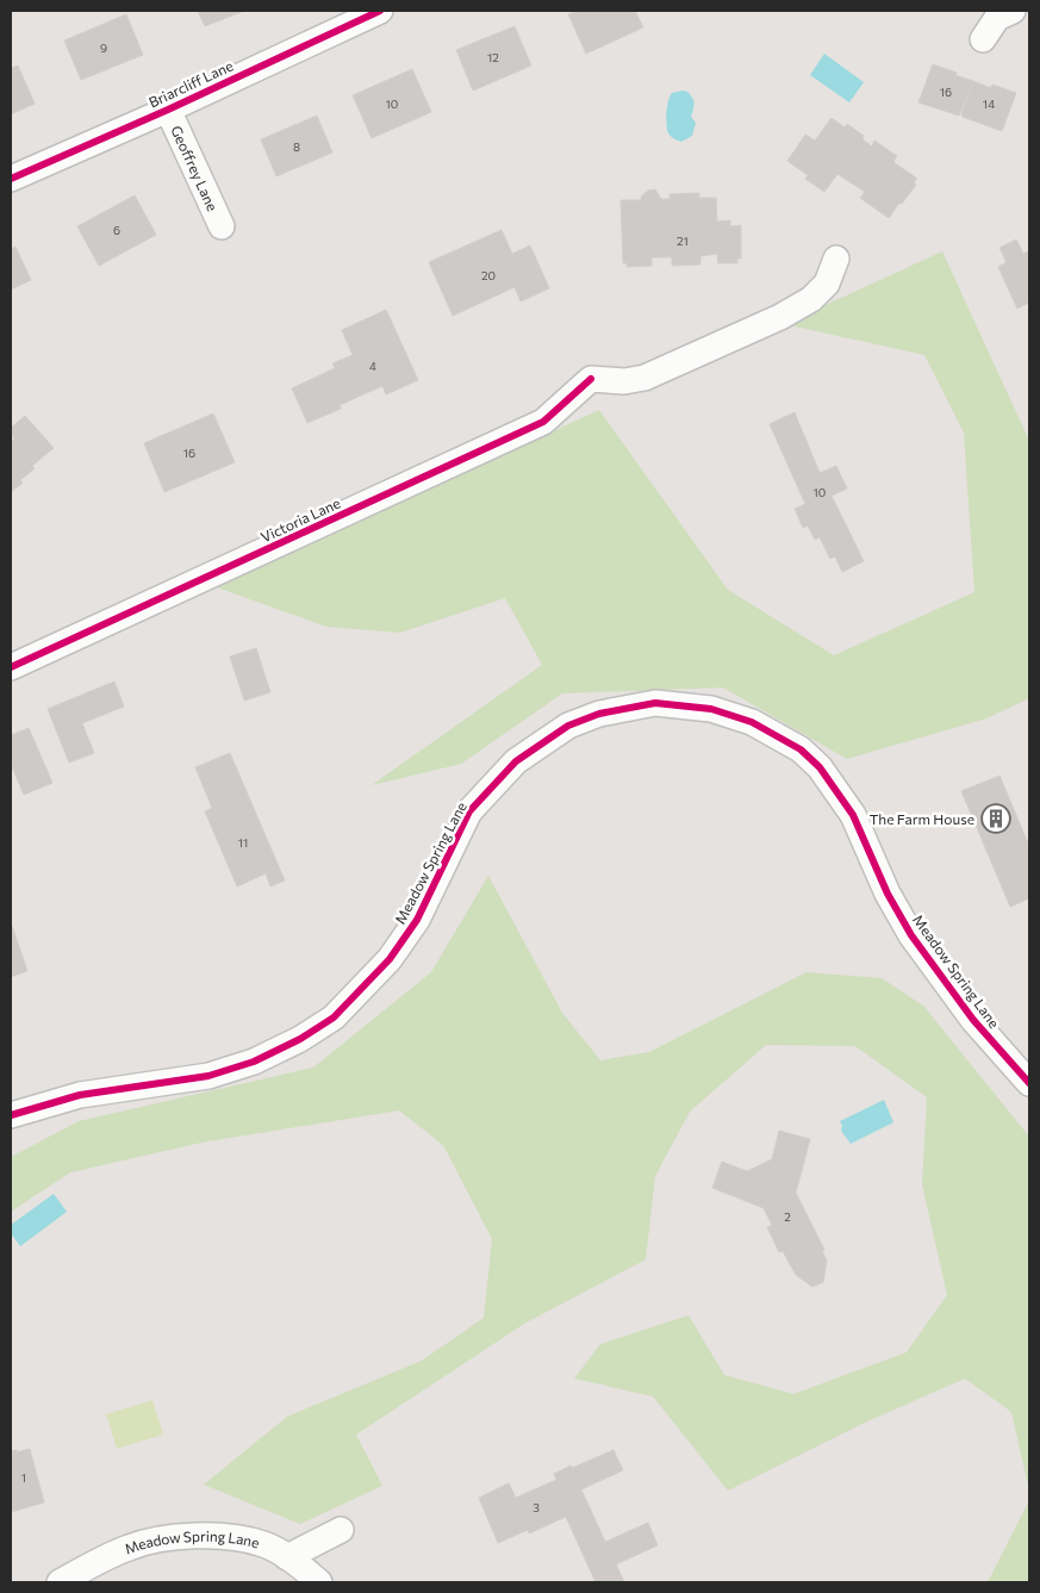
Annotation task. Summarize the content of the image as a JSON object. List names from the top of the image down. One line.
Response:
{"streets":{"street":["Briarcliff Lane","Geoffrey Lane","Victoria Lane","Meadow Spring Lane"]},"crossings":[["Briarcliff Lane","Geoffrey Lane"]],"places":{"building":["The Farm House"]},"house_numbers":["9","12","16","10","14","8","6","21","20","4","16","10","11","2","1","3"]}
